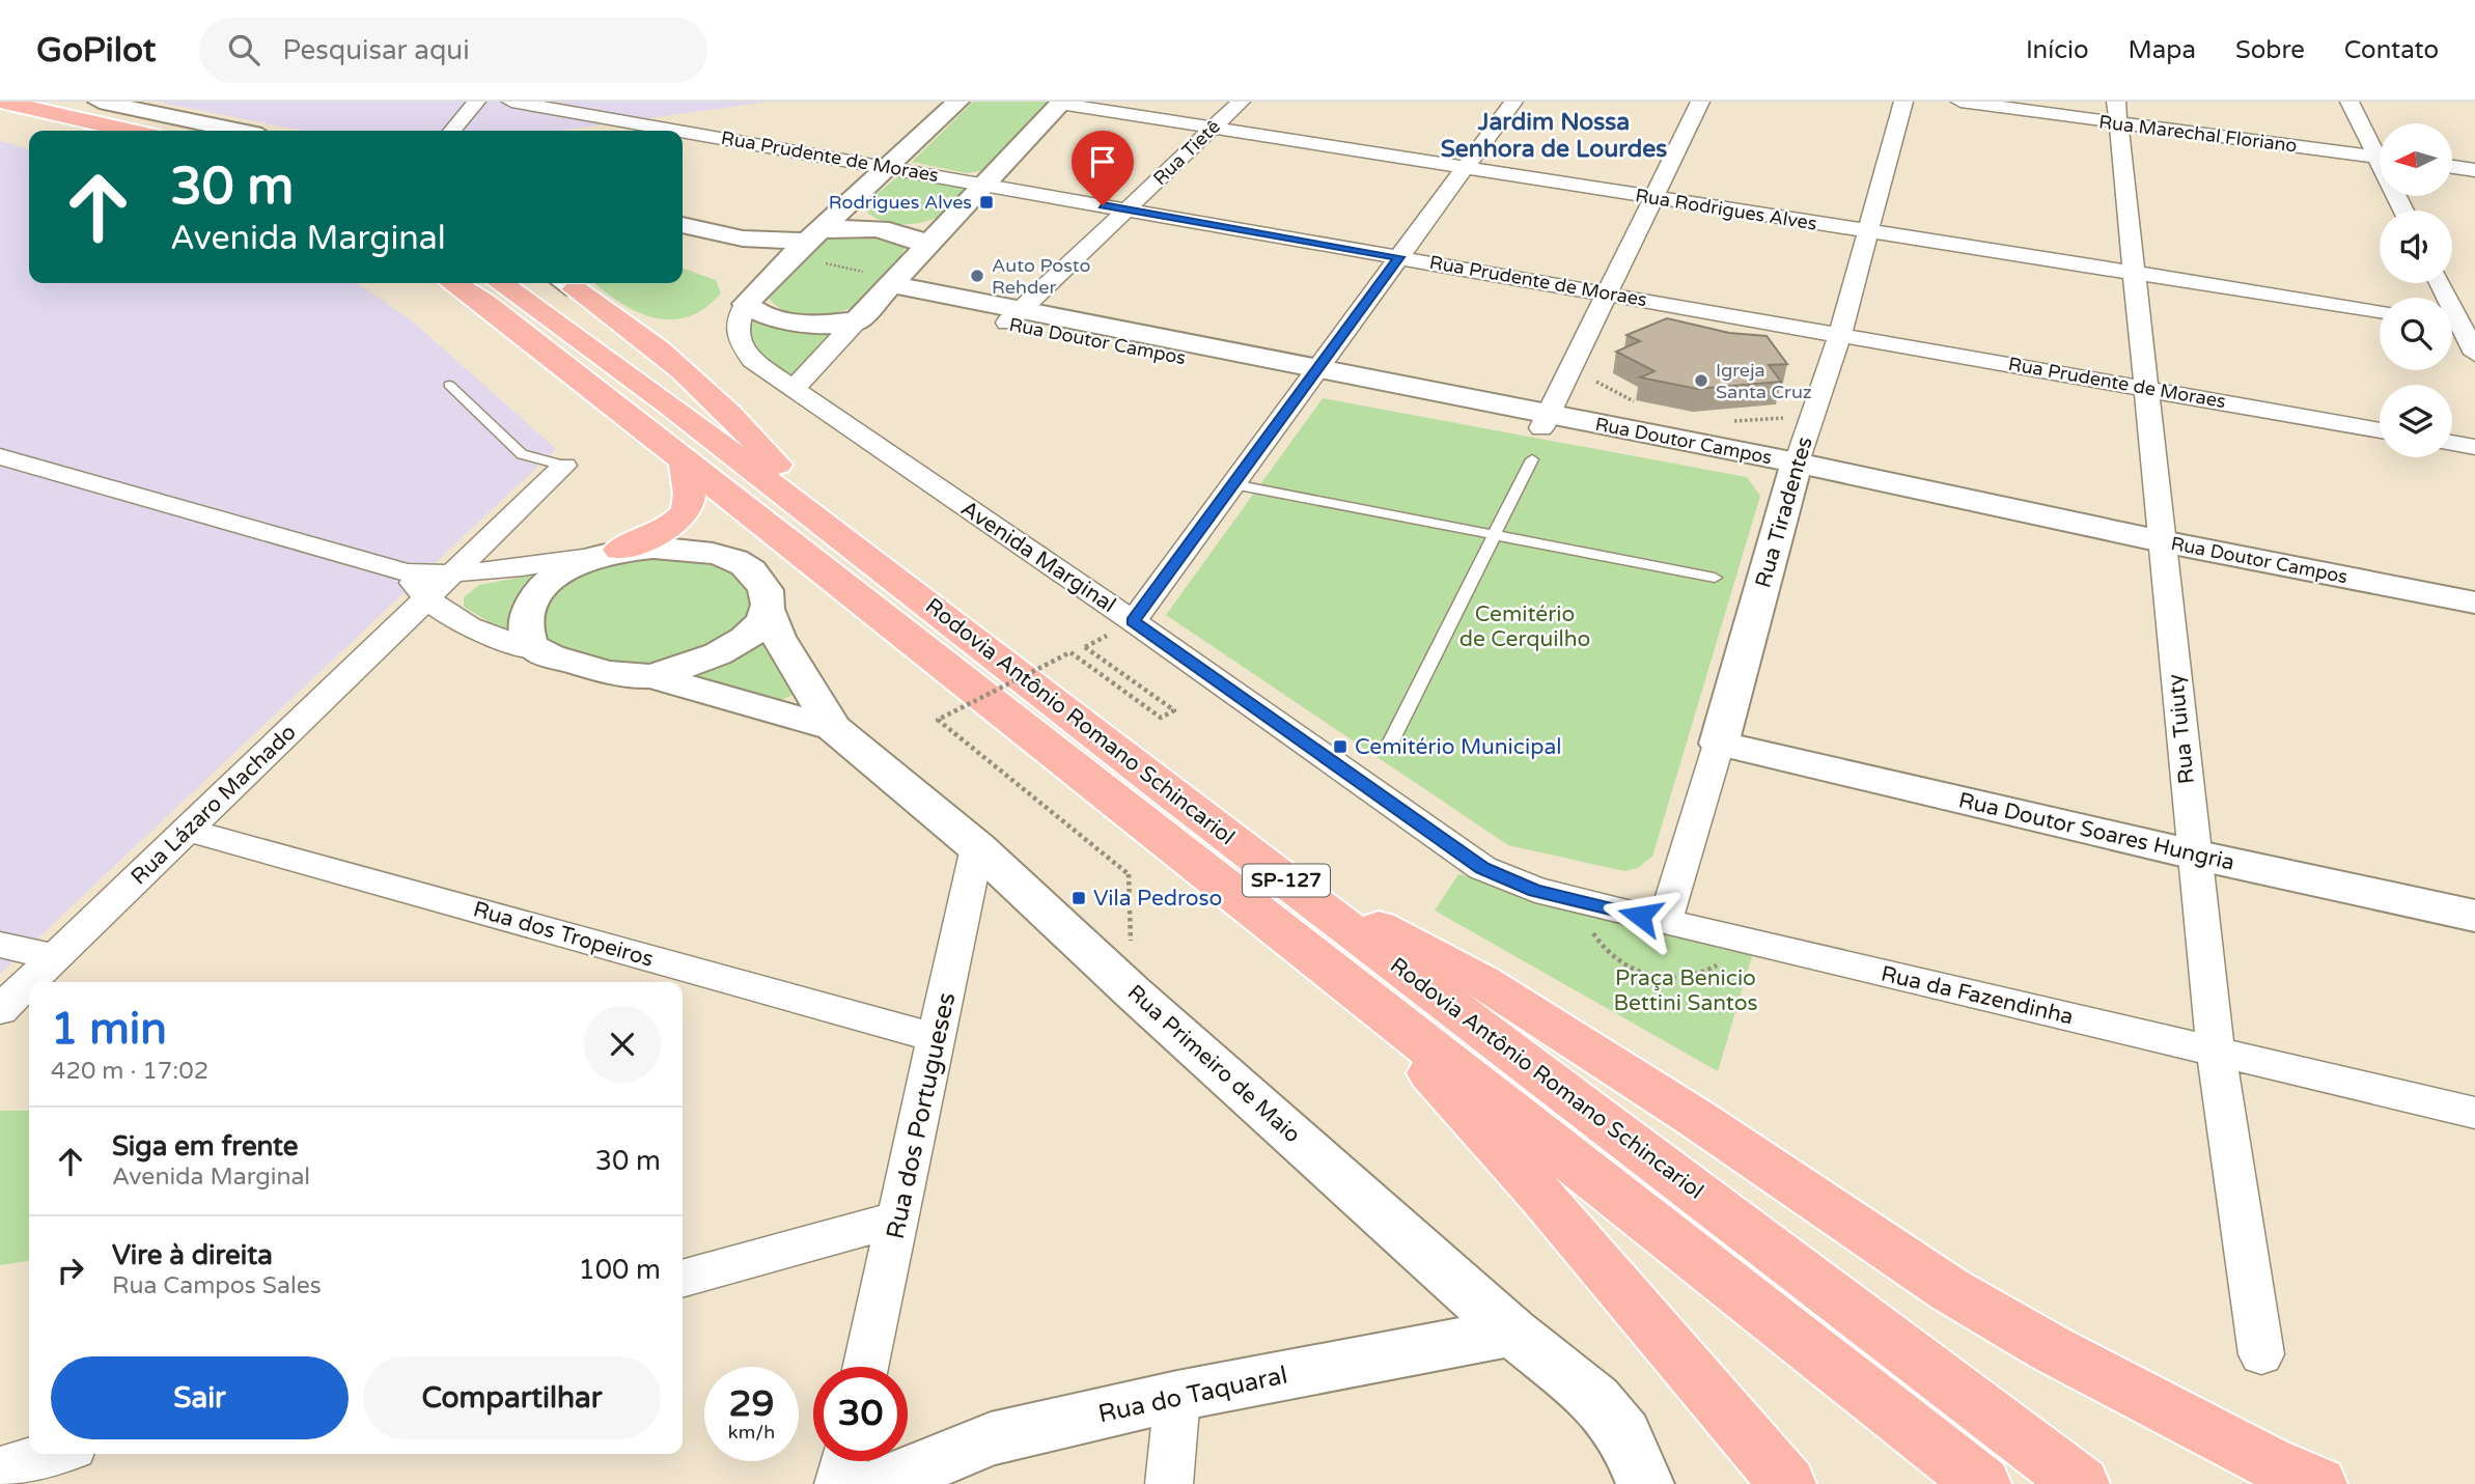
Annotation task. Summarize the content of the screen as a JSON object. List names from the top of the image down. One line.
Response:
{"streets":{"highway":["Rodovia Antônio Romano Schincariol","SP-127"],"street":["Rua Marechal Floriano","Rua Tietê","Rua Prudente de Moraes","Rua Rodrigues Alves","Rua Doutor Campos","Rua Tiradentes","Avenida Marginal","Rua Tuiuty","Rua Lázaro Machado","Rua Doutor Soares Hungria","Rua dos Tropeiros","Rua da Fazendinha","Rua Primeiro de Maio","Rua dos Portugueses","Rua do Taquaral"]},"crossings":[["Rua Marechal Floriano","Rua Tuiuty"],["Rua Tietê","Rua Prudente de Moraes"],["Rua Tietê","Rua Rodrigues Alves"],["Rua Tietê","Rua Doutor Campos"],["Rua Prudente de Moraes","Rua Tiradentes"],["Rua Prudente de Moraes","Rua Tuiuty"],["Rua Rodrigues Alves","Rua Tiradentes"],["Rua Rodrigues Alves","Rua Tuiuty"],["Rua Doutor Campos","Rua Tiradentes"],["Rua Doutor Campos","Avenida Marginal"],["Rua Doutor Campos","Rua Tuiuty"],["Rua Tiradentes","Rua Doutor Soares Hungria"],["Rua Tiradentes","Rua da Fazendinha"],["Avenida Marginal","Rua da Fazendinha"],["Rua Tuiuty","Rua Doutor Soares Hungria"],["Rua Tuiuty","Rua da Fazendinha"],["Rua Lázaro Machado","Rua dos Tropeiros"],["Rua dos Tropeiros","Rua dos Portugueses"],["Rua Primeiro de Maio","Rua dos Portugueses"],["Rua Primeiro de Maio","Rua do Taquaral"]],"districts":["Jardim Nossa Senhora de Lourdes"],"parks":["Cemitério de Cerquilho","Praça Benicio Bettini Santos"],"places":{"transit":["Rodrigues Alves","Cemitério Municipal","Vila Pedroso"],"other":["Auto Posto Rehder","Igreja Santa Cruz"]},"north":"left","page":{"header":"GoPilot","search":"Pesquisar aqui","nav":["Início","Mapa","Sobre","Contato"],"turn":["30 m","Avenida Marginal"],"heading":["1 min","420 m · 17:02"],"list":[{"name":"Siga em frente","note":"Avenida Marginal","value":"30 m"},{"name":"Vire à direita","note":"Rua Campos Sales","value":"100 m"}],"buttons":["Sair","Compartilhar"],"speed":"29 km/h","limit":"30"}}
